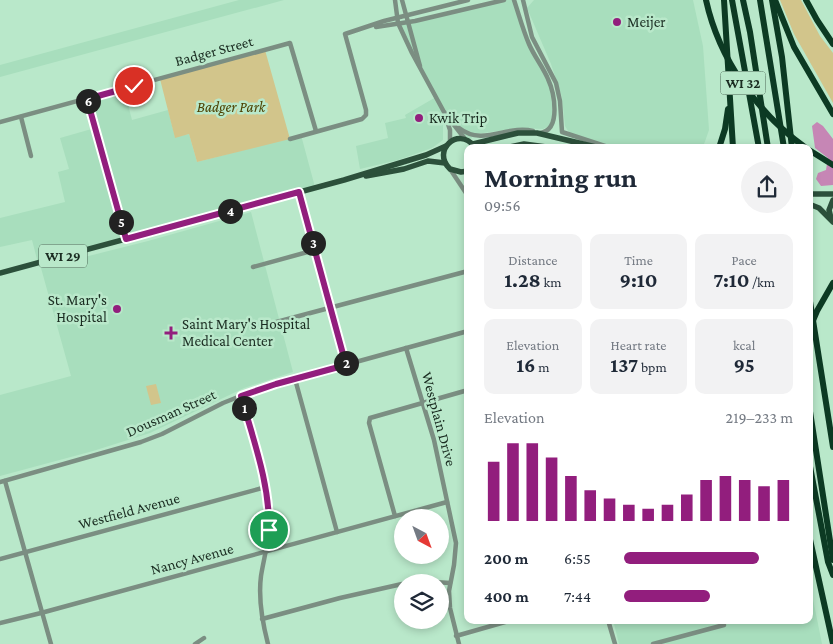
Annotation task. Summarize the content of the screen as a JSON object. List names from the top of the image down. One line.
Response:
{"streets":{"highway":["WI 32"],"main road":["WI 29"],"street":["Badger Street","Dousman Street","Westplain Drive","Westfield Avenue","Nancy Avenue"]},"crossings":[["Dousman Street","Westplain Drive"],["Westplain Drive","Nancy Avenue"]],"parks":["Badger Park"],"places":{"other":["Meijer","Kwik Trip","St. Mary's Hospital"],"health":["Saint Mary's Hospital Medical Center"]},"north":"bottom right","page":{"pins":["6","4","5","3","2","1"],"heading":["Morning run","09:56"],"stats":[["Distance","1.28 km"],["Time","9:10"],["Pace","7:10 /km"],["Elevation","16 m"],["Heart rate","137 bpm"],["kcal","95"]],"chart":["Elevation","219–233 m"],"list":[{"name":"200 m","note":"6:55"},{"name":"400 m","note":"7:44"}]}}
